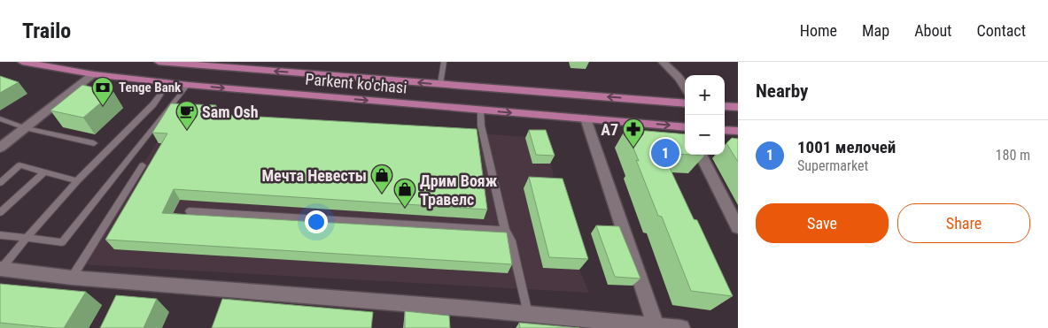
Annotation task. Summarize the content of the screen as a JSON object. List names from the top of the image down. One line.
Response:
{"streets":{"main road":["Parkent ko'chasi"]},"places":{"bank":["Tenge Bank"],"cafe":["Sam Osh"],"pharmacy":["А7"],"shop":["Мечта Невесты","Дрим Вояж Травелс"]},"page":{"header":"Trailo","nav":["Home","Map","About","Contact"],"heading":"Nearby","map_buttons":["+","−"],"list":[{"mark":"1","name":"1001 мелочей","note":"Supermarket","value":"180 m"}],"pins":"1","buttons":["Save","Share"]}}
